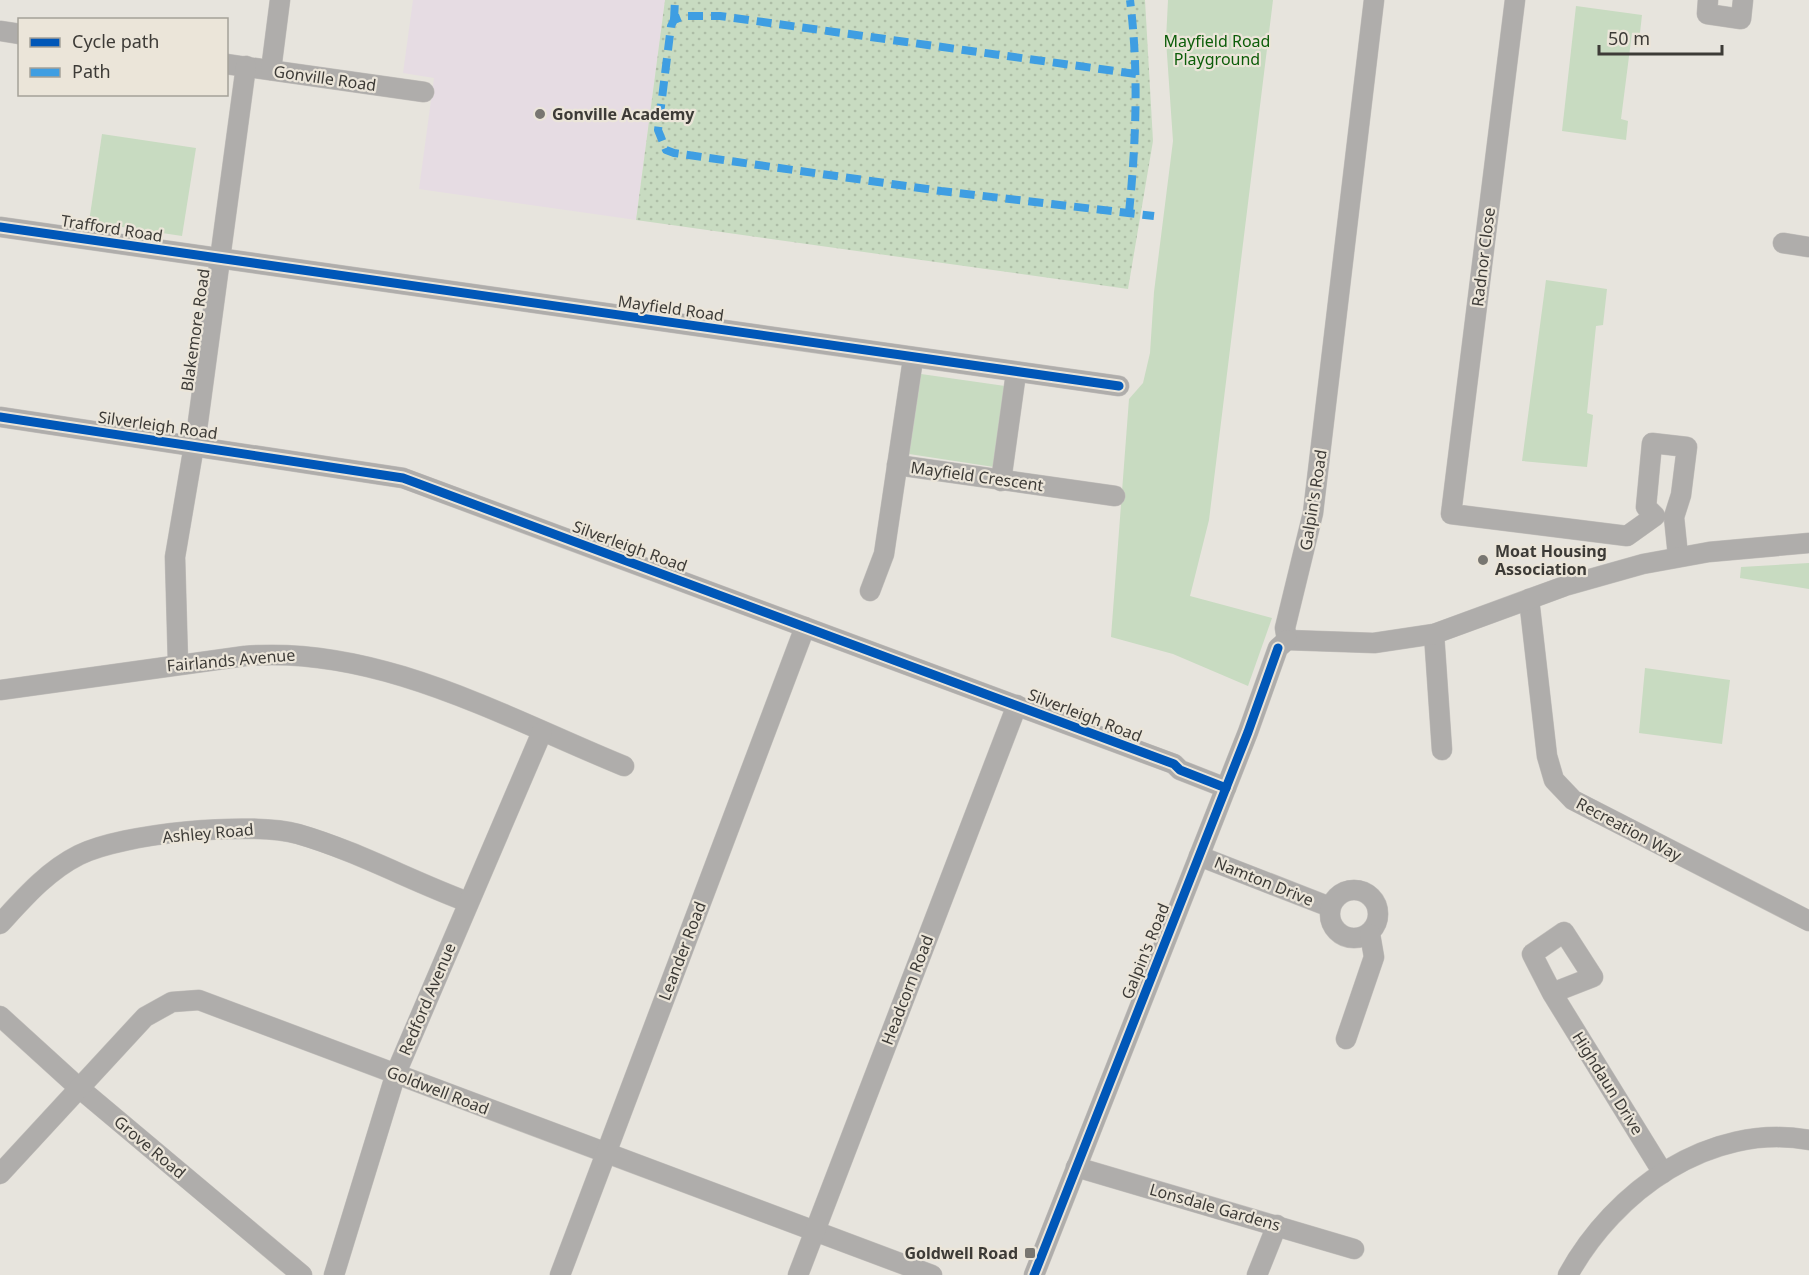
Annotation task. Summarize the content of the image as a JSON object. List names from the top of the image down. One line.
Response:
{"streets":{"street":["Gonville Road","Trafford Road","Radnor Close","Mayfield Road","Blakemore Road","Silverleigh Road","Mayfield Crescent","Galpin's Road","Fairlands Avenue","Recreation Way","Ashley Road","Namton Drive","Leander Road","Headcorn Road","Redford Avenue","Highdaun Drive","Goldwell Road","Grove Road","Lonsdale Gardens"]},"crossings":[["Gonville Road","Blakemore Road"],["Trafford Road","Mayfield Road"],["Trafford Road","Blakemore Road"],["Mayfield Road","Blakemore Road"],["Blakemore Road","Silverleigh Road"],["Blakemore Road","Fairlands Avenue"],["Silverleigh Road","Galpin's Road"],["Silverleigh Road","Leander Road"],["Silverleigh Road","Headcorn Road"],["Galpin's Road","Namton Drive"],["Galpin's Road","Lonsdale Gardens"],["Fairlands Avenue","Redford Avenue"],["Ashley Road","Redford Avenue"],["Leander Road","Goldwell Road"],["Headcorn Road","Goldwell Road"],["Redford Avenue","Goldwell Road"],["Goldwell Road","Grove Road"]],"parks":["Mayfield Road Playground"],"places":{"other":["Gonville Academy","Moat Housing Association"],"transit":["Goldwell Road"]},"legend":["Cycle path","Path"],"scale_bar":"50 m"}
